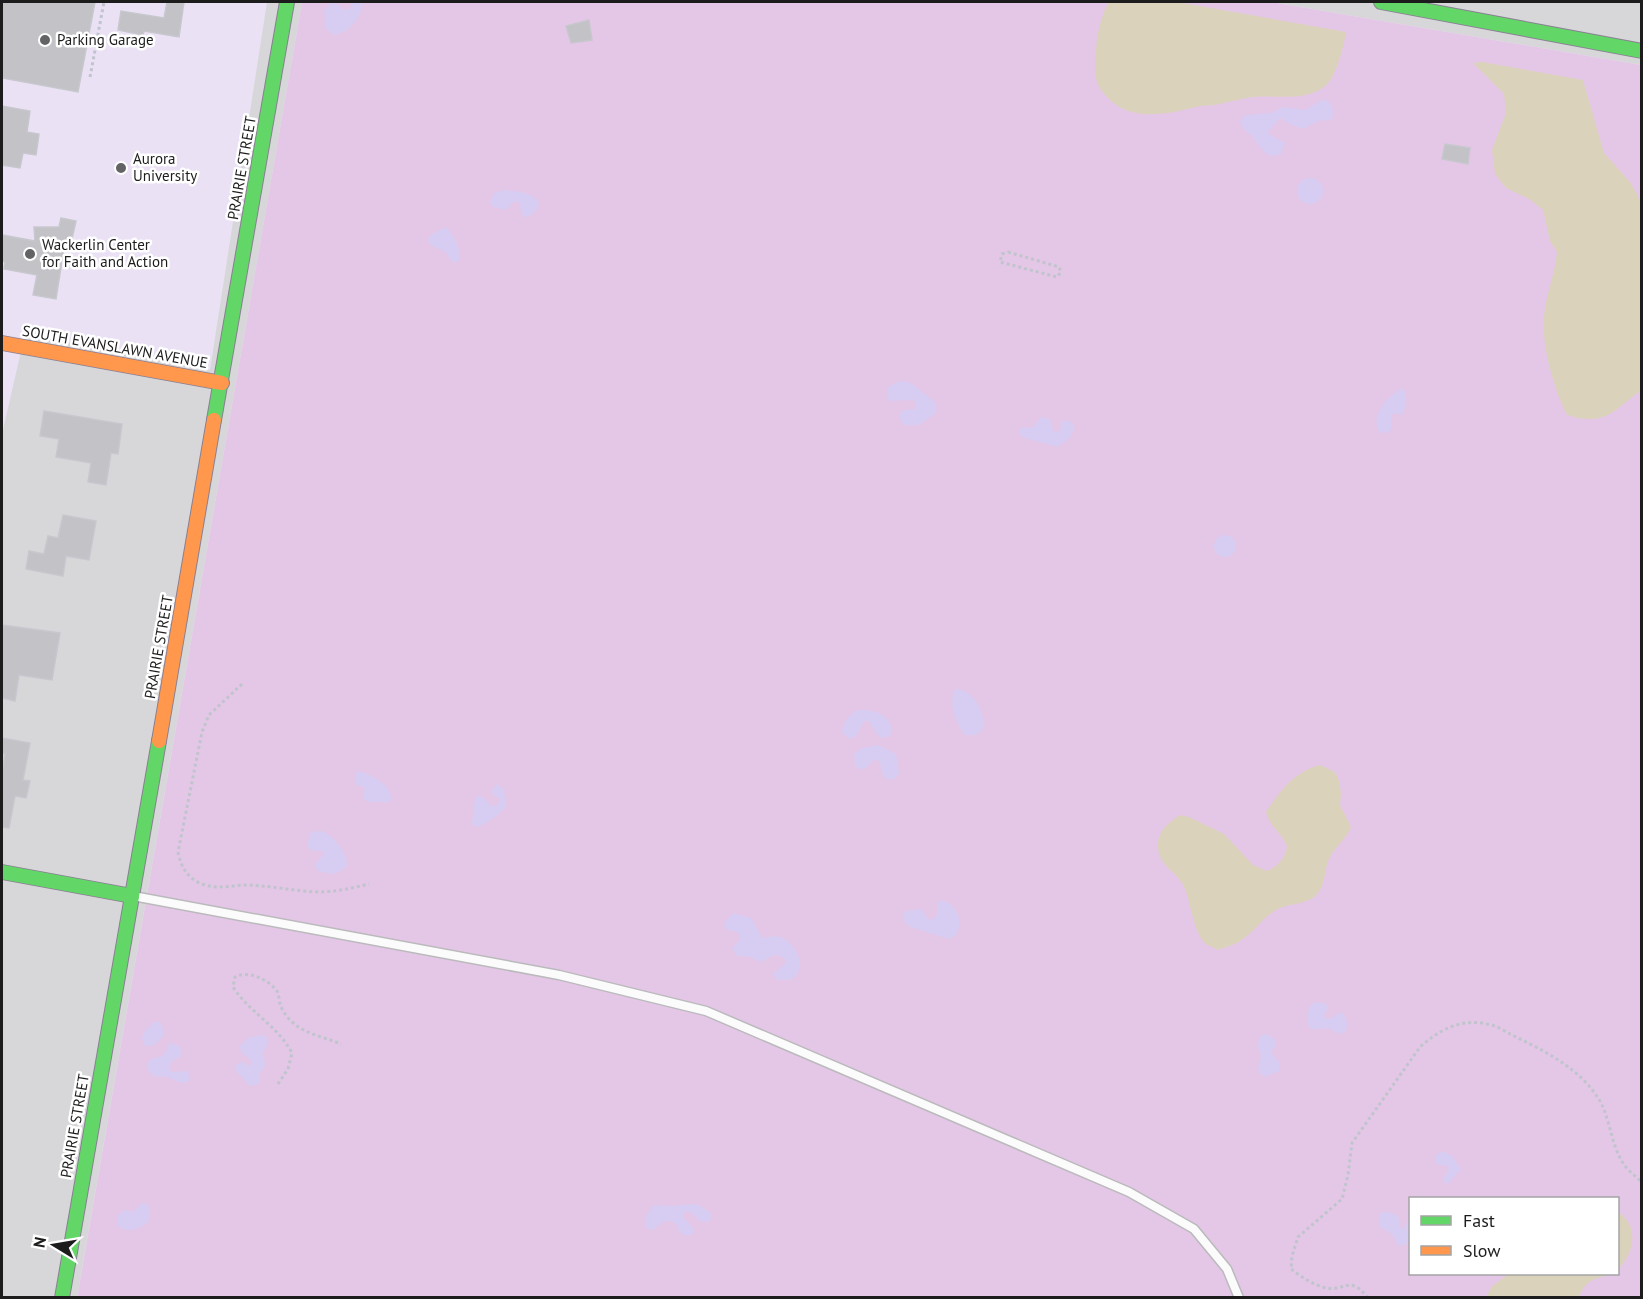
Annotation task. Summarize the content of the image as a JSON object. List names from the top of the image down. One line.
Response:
{"streets":{"street":["PRAIRIE STREET","SOUTH EVANSLAWN AVENUE"]},"crossings":[["PRAIRIE STREET","SOUTH EVANSLAWN AVENUE"]],"places":["Parking Garage","Aurora University","Wackerlin Center for Faith and Action"],"legend":["Fast","Slow"],"north":"left"}
